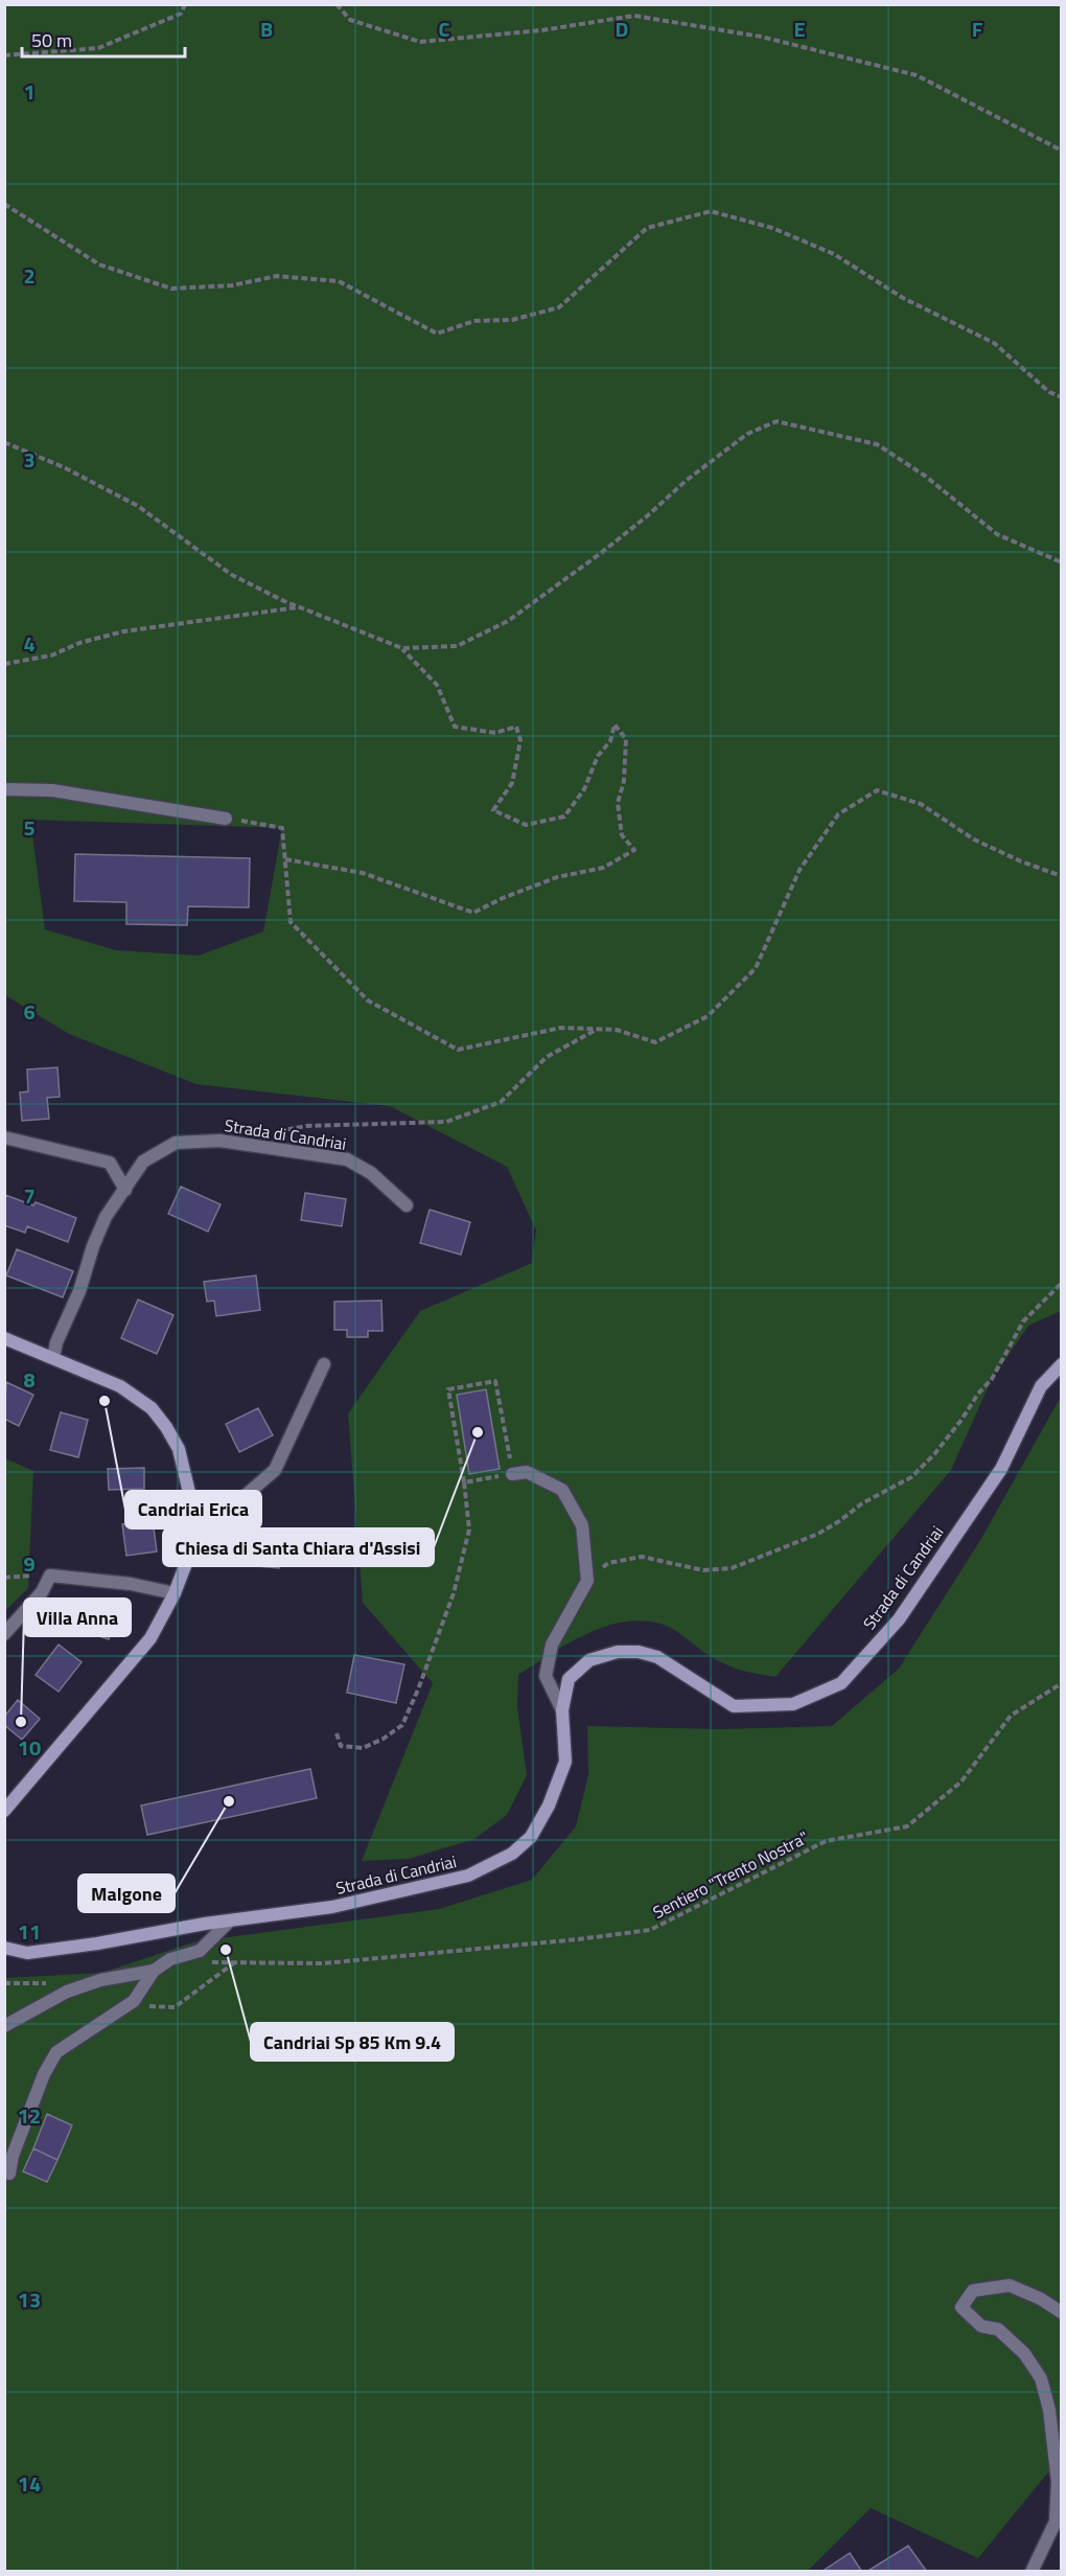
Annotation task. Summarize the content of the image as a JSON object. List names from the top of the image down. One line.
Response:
{"streets":{"main road":["Strada di Candriai"],"path":["Sentiero \"Trento Nostra\""]},"places":["Candriai Erica","Chiesa di Santa Chiara d'Assisi","Villa Anna","Malgone","Candriai Sp 85 Km 9.4"],"scale_bar":"50 m","grid":{"columns":["B","C","D","E","F"],"rows":["1","2","3","4","5","6","7","8","9","10","11","12","13","14"]}}
